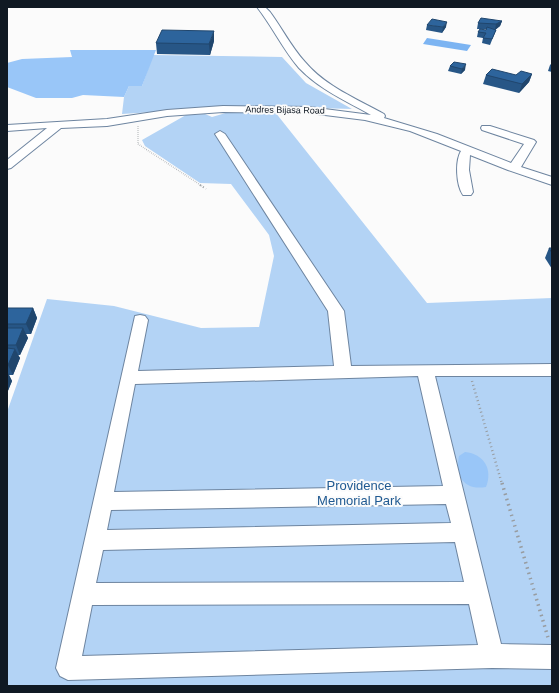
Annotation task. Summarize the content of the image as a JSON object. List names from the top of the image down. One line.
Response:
{"streets":{"street":["Andres Bijasa Road"]},"parks":["Providence Memorial Park"]}
